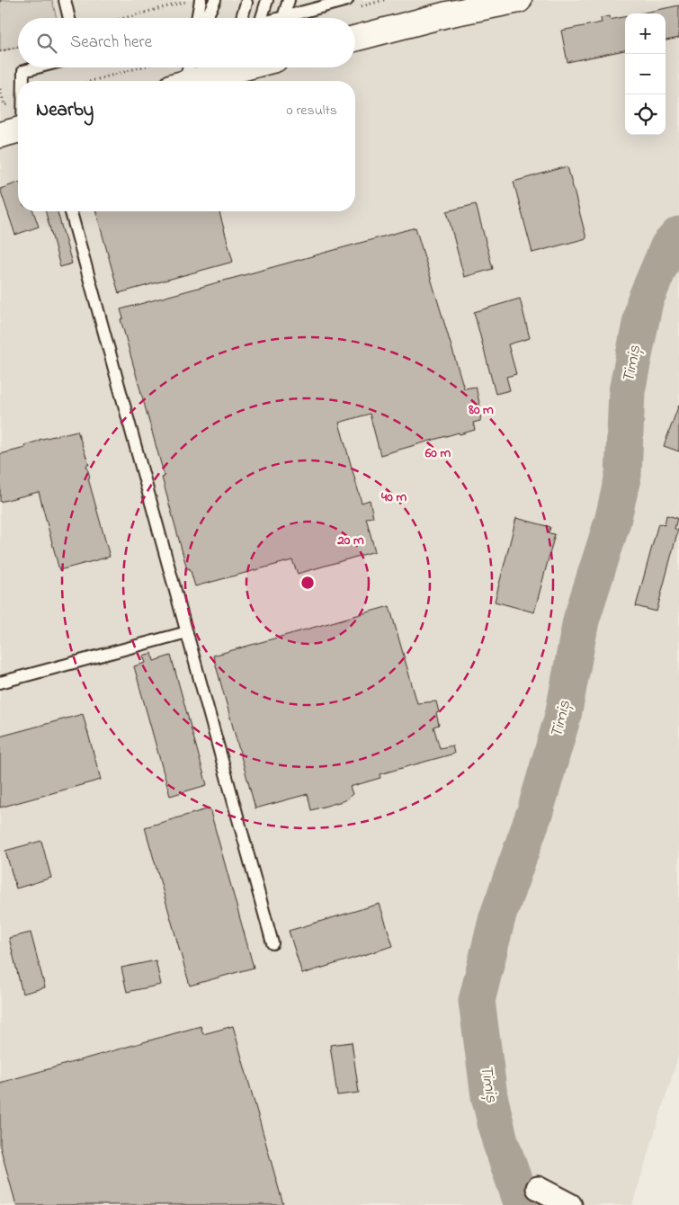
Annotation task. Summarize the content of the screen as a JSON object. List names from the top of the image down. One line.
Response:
{"water":["Timiș"],"page":{"map_buttons":["+","−"],"search":"Search here","heading":["Nearby","0 results"]},"rings":["80 m","60 m","40 m","20 m"]}
